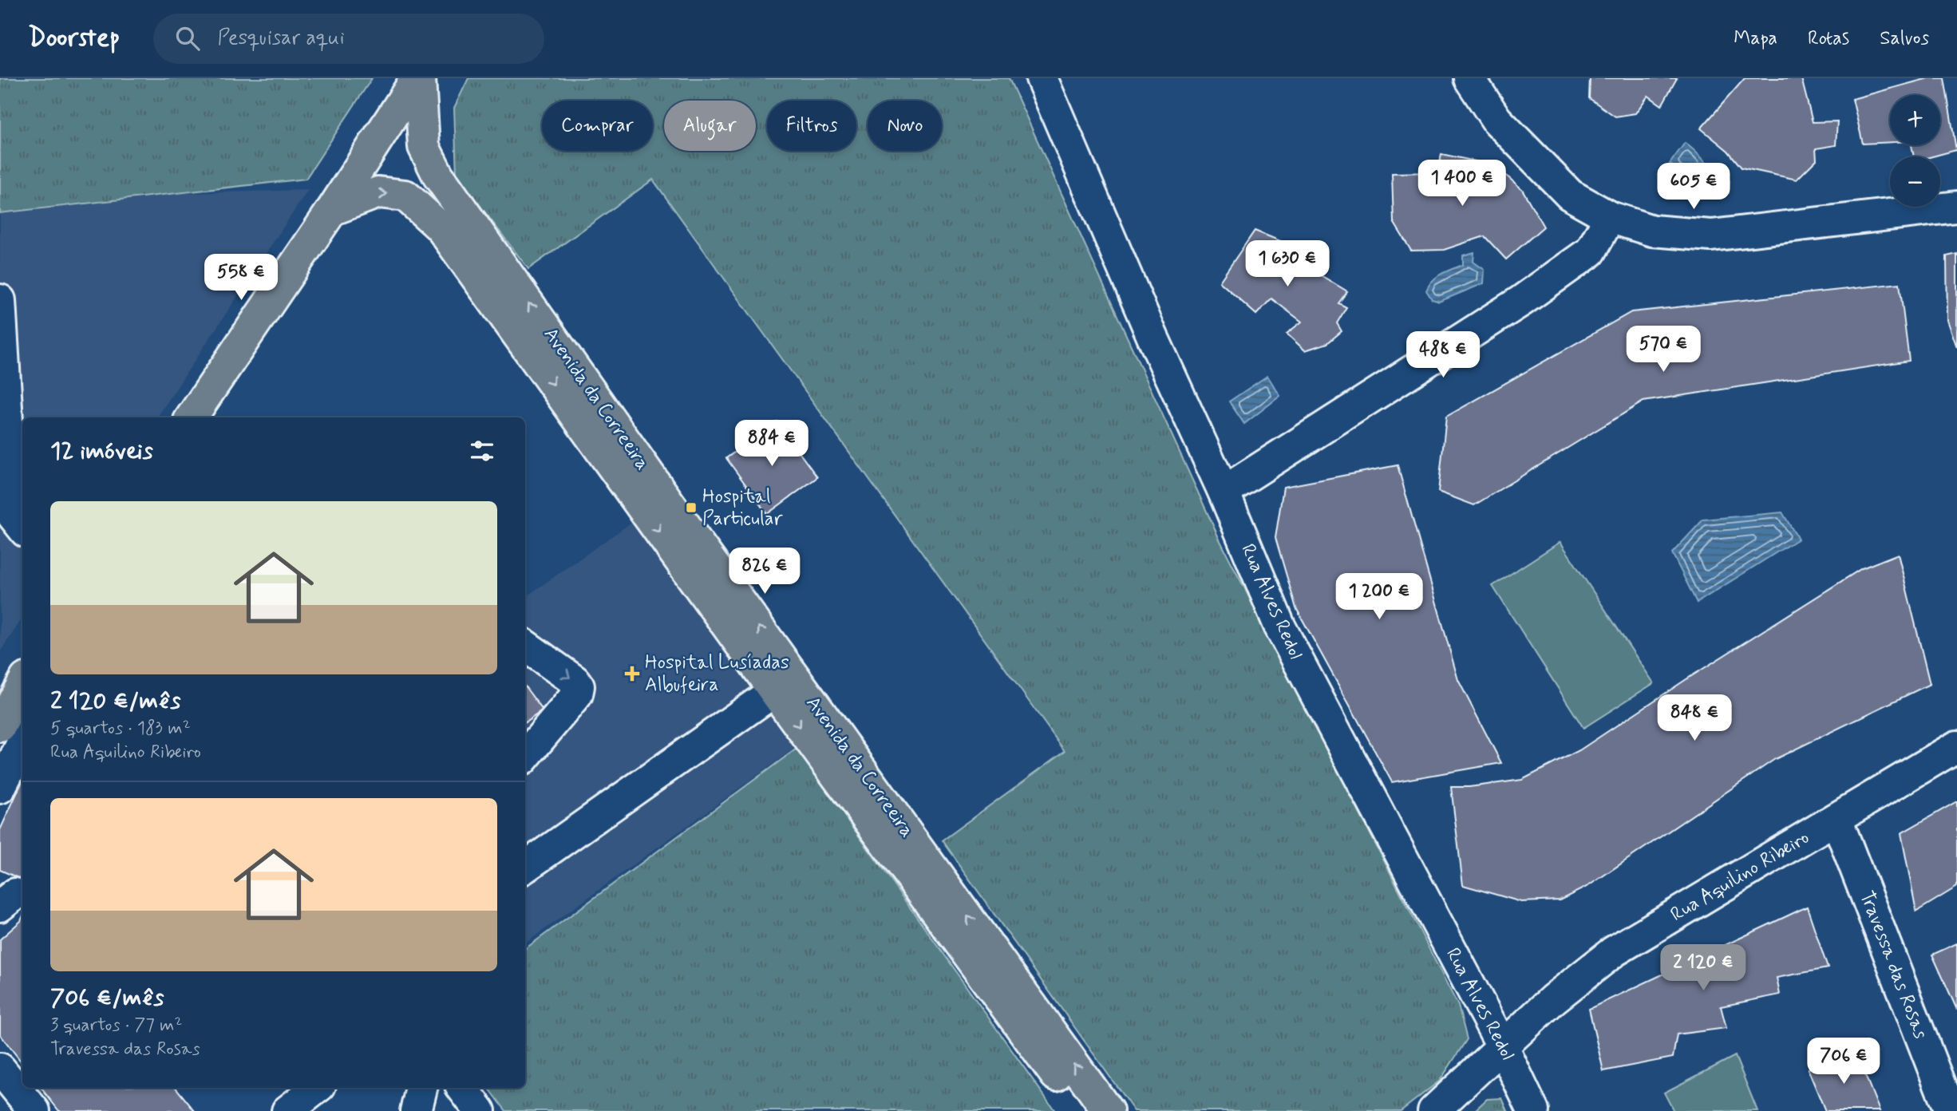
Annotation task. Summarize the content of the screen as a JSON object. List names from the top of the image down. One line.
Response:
{"streets":{"main road":["Avenida da Correeira"],"street":["Rua Alves Redol","Rua Aquilino Ribeiro","Travessa das Rosas"]},"crossings":[["Rua Alves Redol","Rua Aquilino Ribeiro"],["Rua Aquilino Ribeiro","Travessa das Rosas"]],"places":{"transit":["Hospital Particular"],"health":["Hospital Lusíadas Albufeira"]},"page":{"header":"Doorstep","search":"Pesquisar aqui","nav":["Mapa","Rotas","Salvos"],"map_buttons":["+","−"],"chip":["Comprar","Alugar","Filtros","Novo"],"price":["1 400 €","605 €","1 630 €","558 €","570 €","488 €","884 €","826 €","1 200 €","848 €","2 120 €","706 €"],"heading":"12 imóveis","list":[{"name":"2 120 €/mês","note":"5 quartos · 183 m² · Rua Aquilino Ribeiro"},{"name":"706 €/mês","note":"3 quartos · 77 m² · Travessa das Rosas"}]}}
